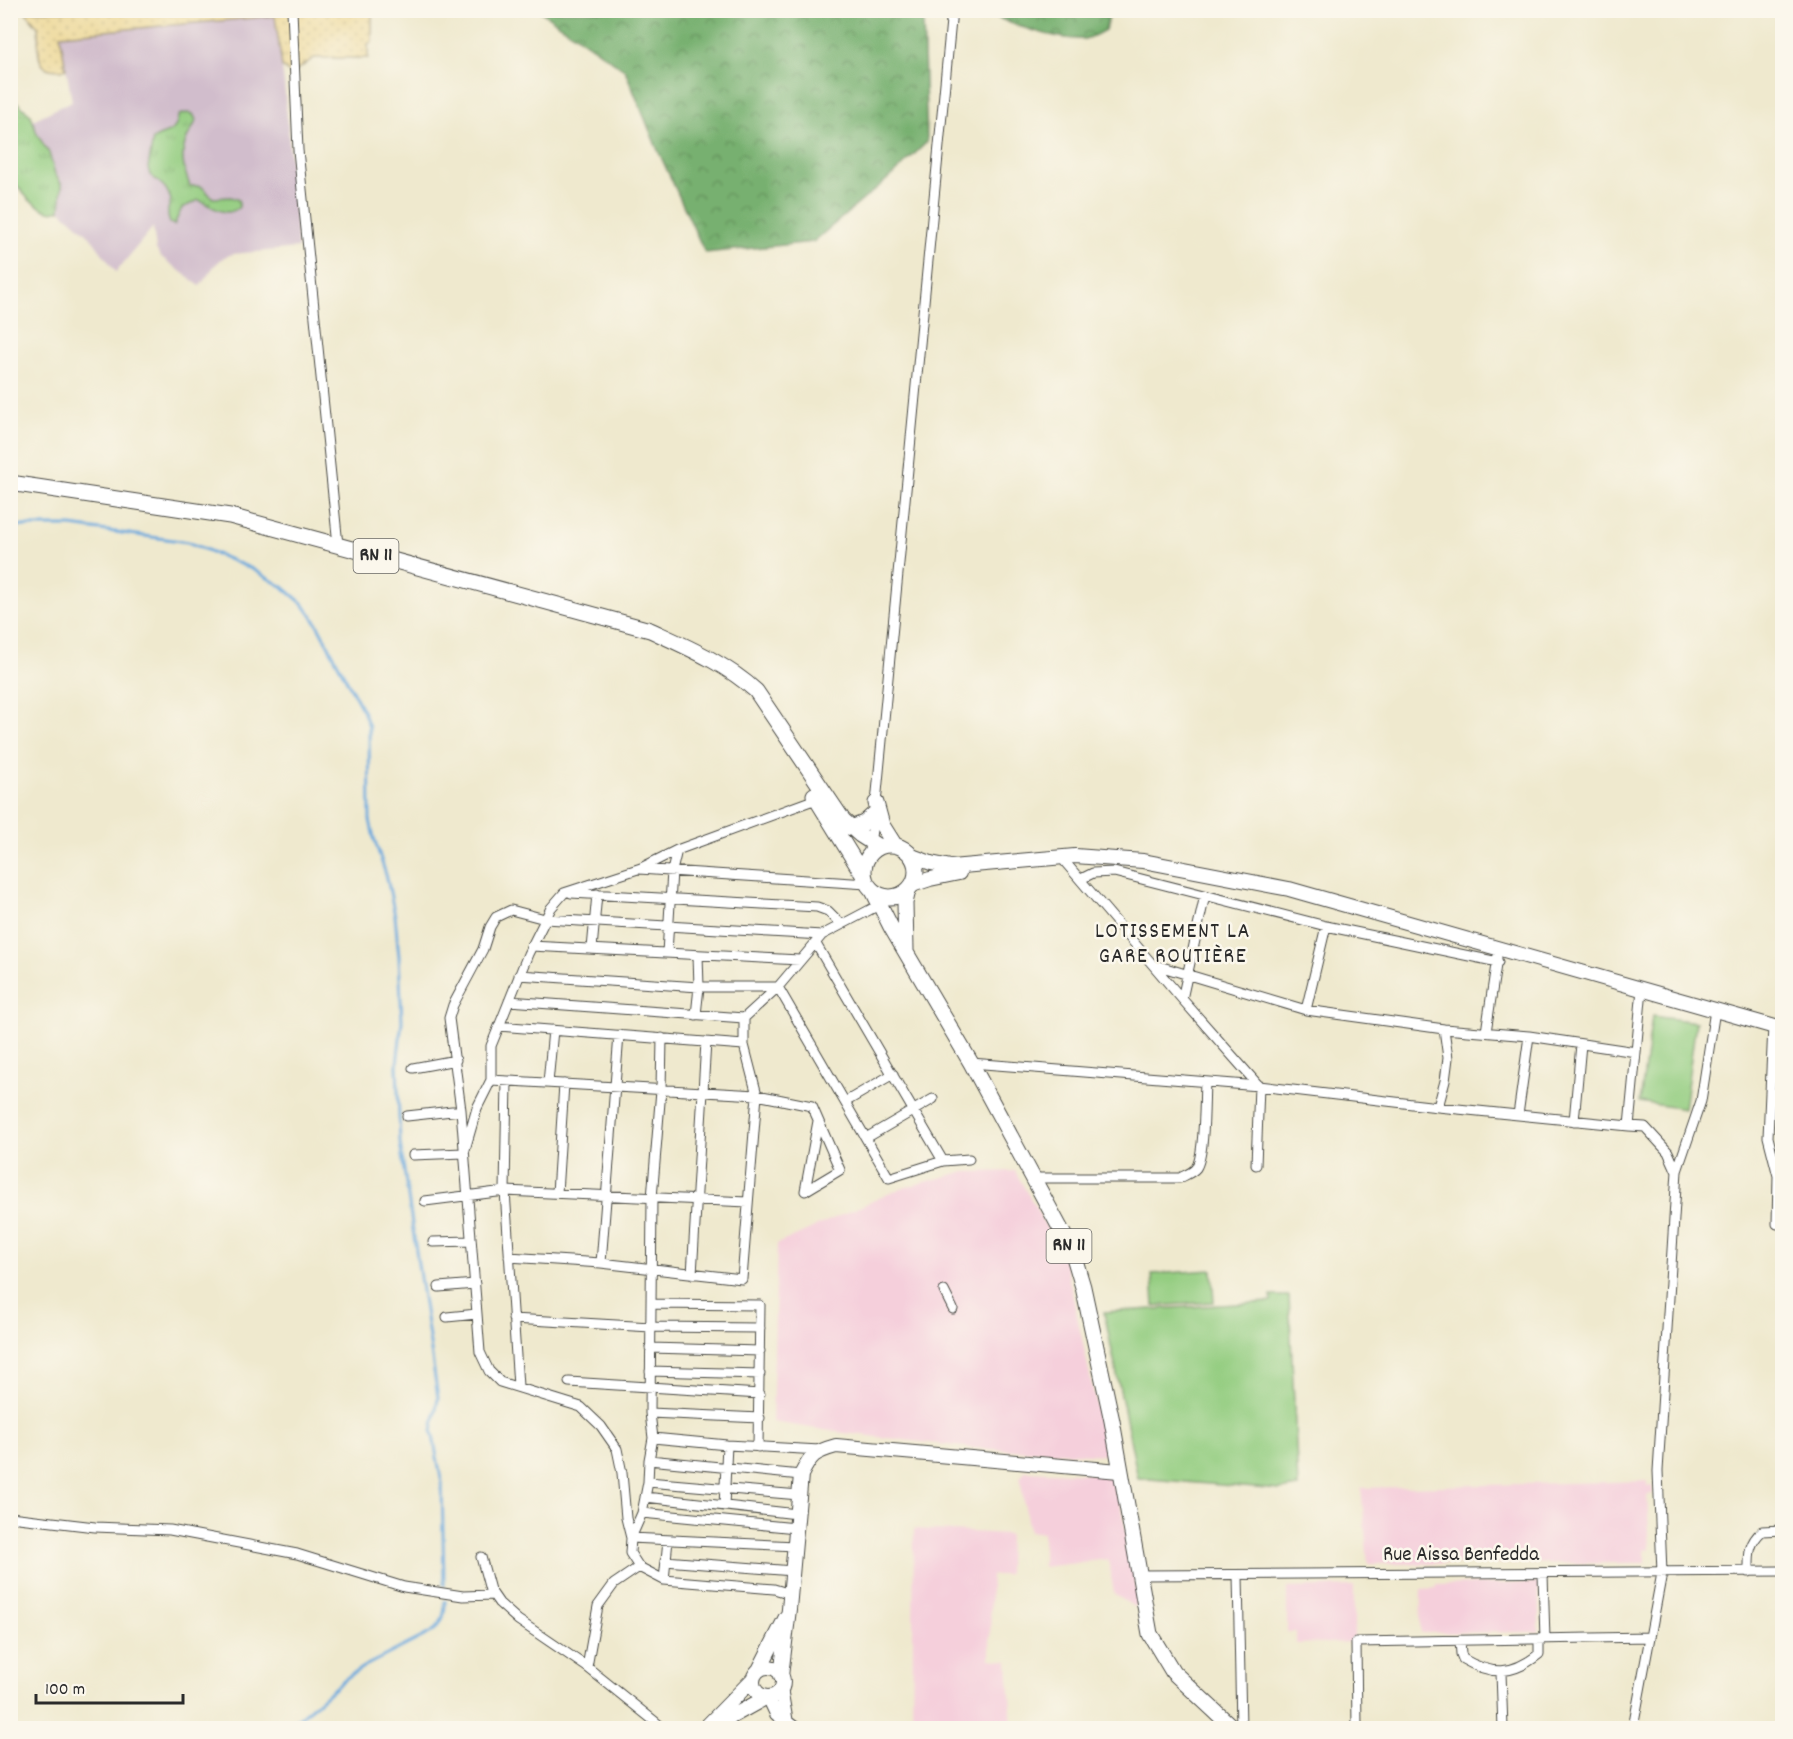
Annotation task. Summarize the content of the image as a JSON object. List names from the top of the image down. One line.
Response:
{"streets":{"main road":["RN 11"],"street":["Rue Aissa Benfedda"]},"crossings":[["RN 11","Rue Aissa Benfedda"]],"districts":["LOTISSEMENT LA GARE ROUTIÈRE"],"scale_bar":"100 m"}
